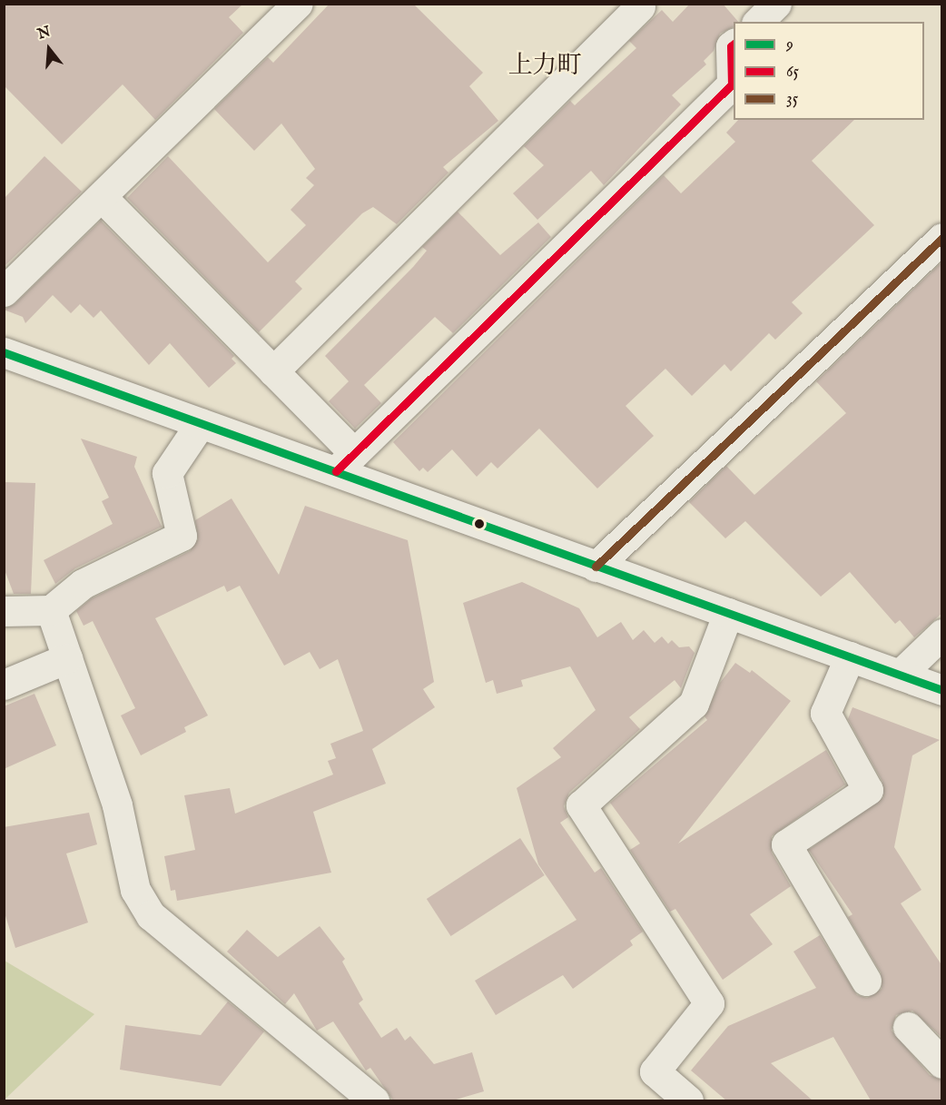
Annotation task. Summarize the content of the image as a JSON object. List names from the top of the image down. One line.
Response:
{"districts":["上力町"],"lines":["transit line 65","transit line 35","transit line 9"],"legend":["9","65","35"],"north":"top"}
